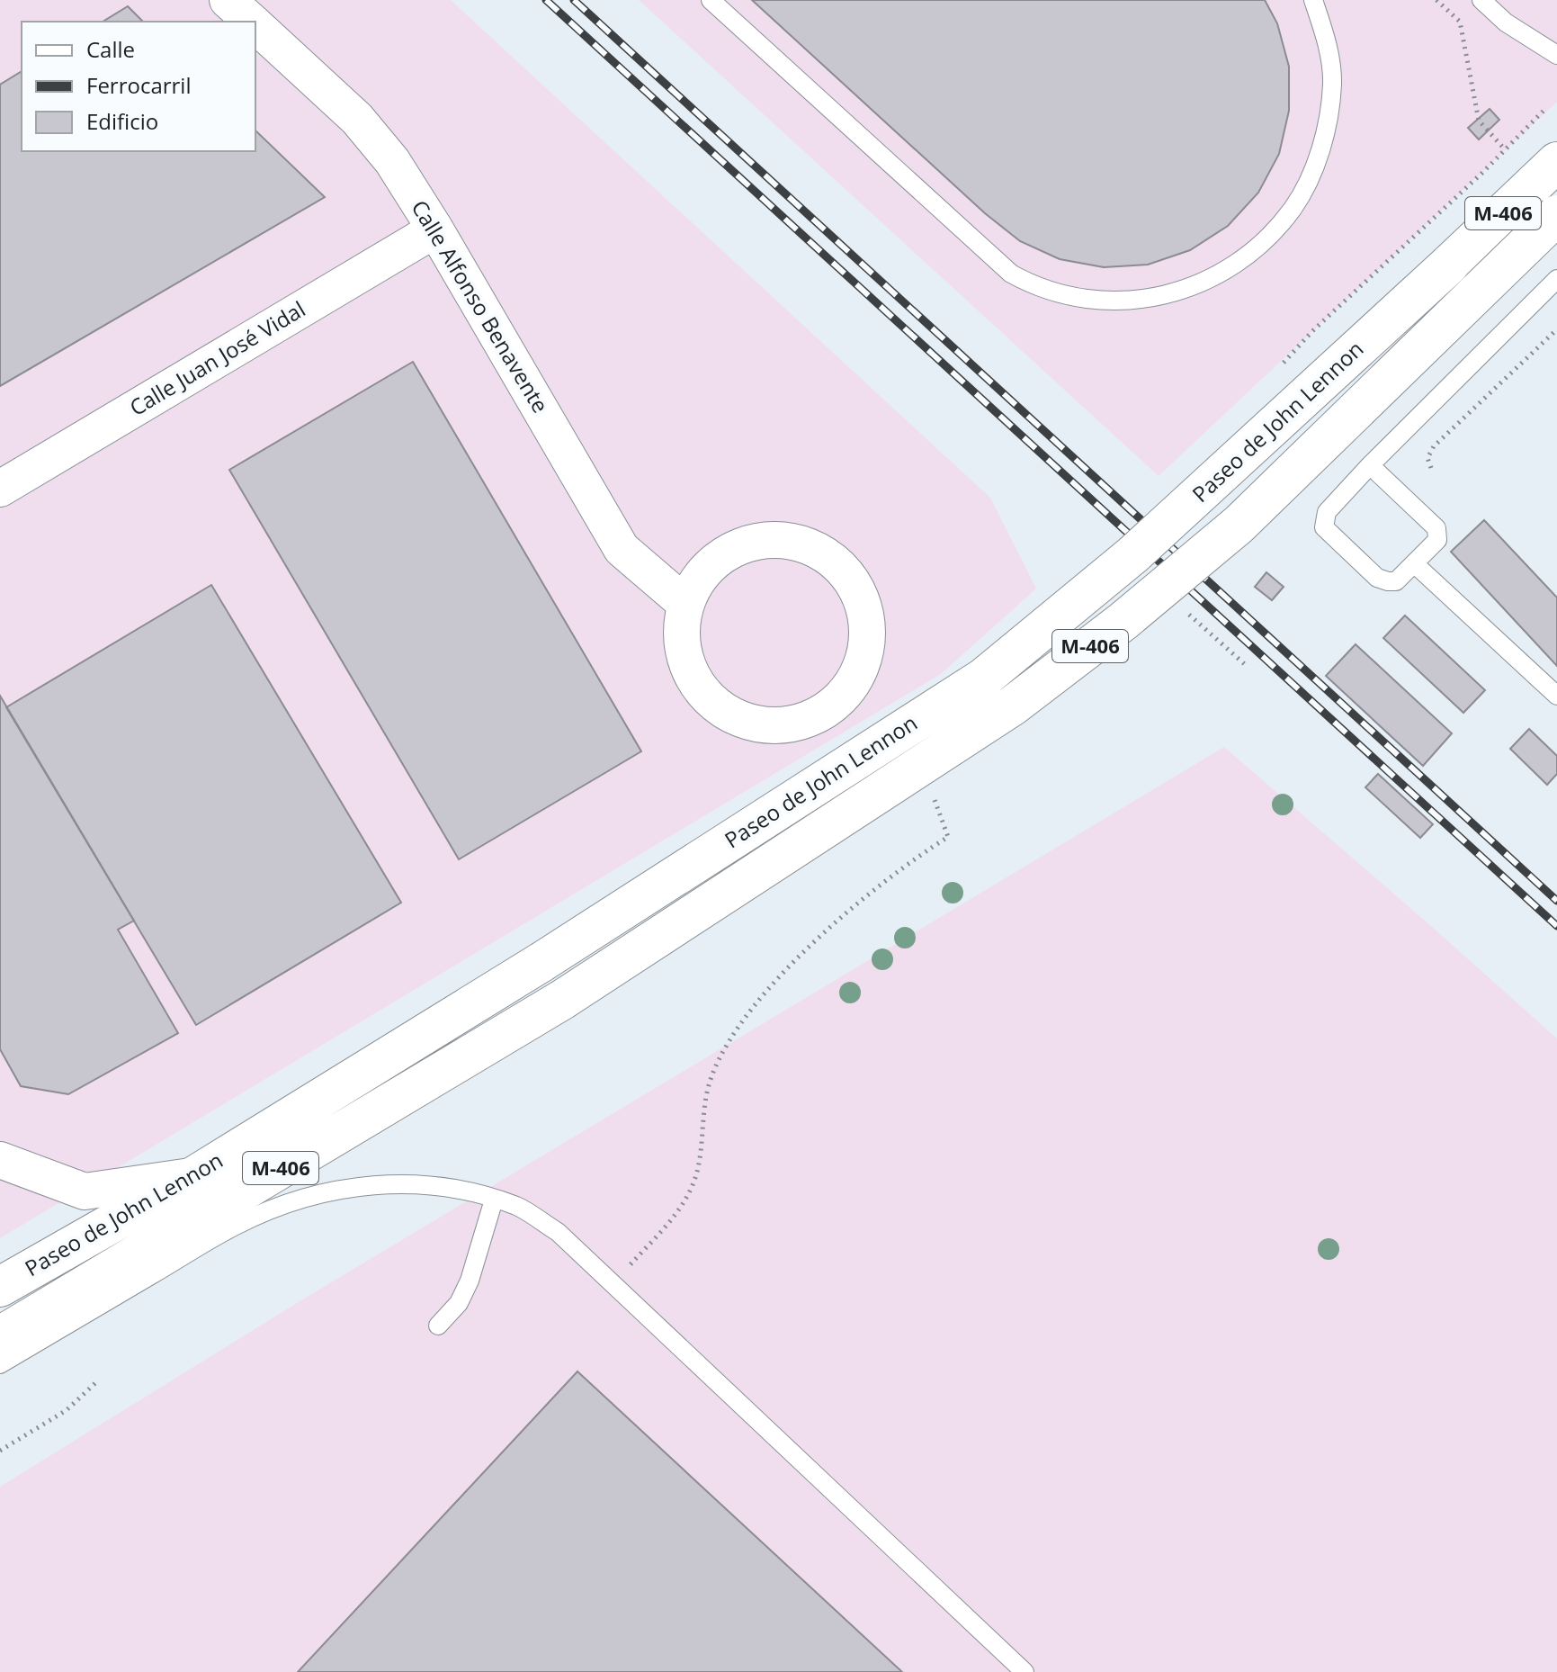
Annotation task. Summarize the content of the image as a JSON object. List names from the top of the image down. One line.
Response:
{"streets":{"highway":["M-406","Paseo de John Lennon"],"street":["Calle Alfonso Benavente","Calle Juan José Vidal"]},"crossings":[["Calle Alfonso Benavente","Calle Juan José Vidal"]],"legend":["Calle","Ferrocarril","Edificio"]}
